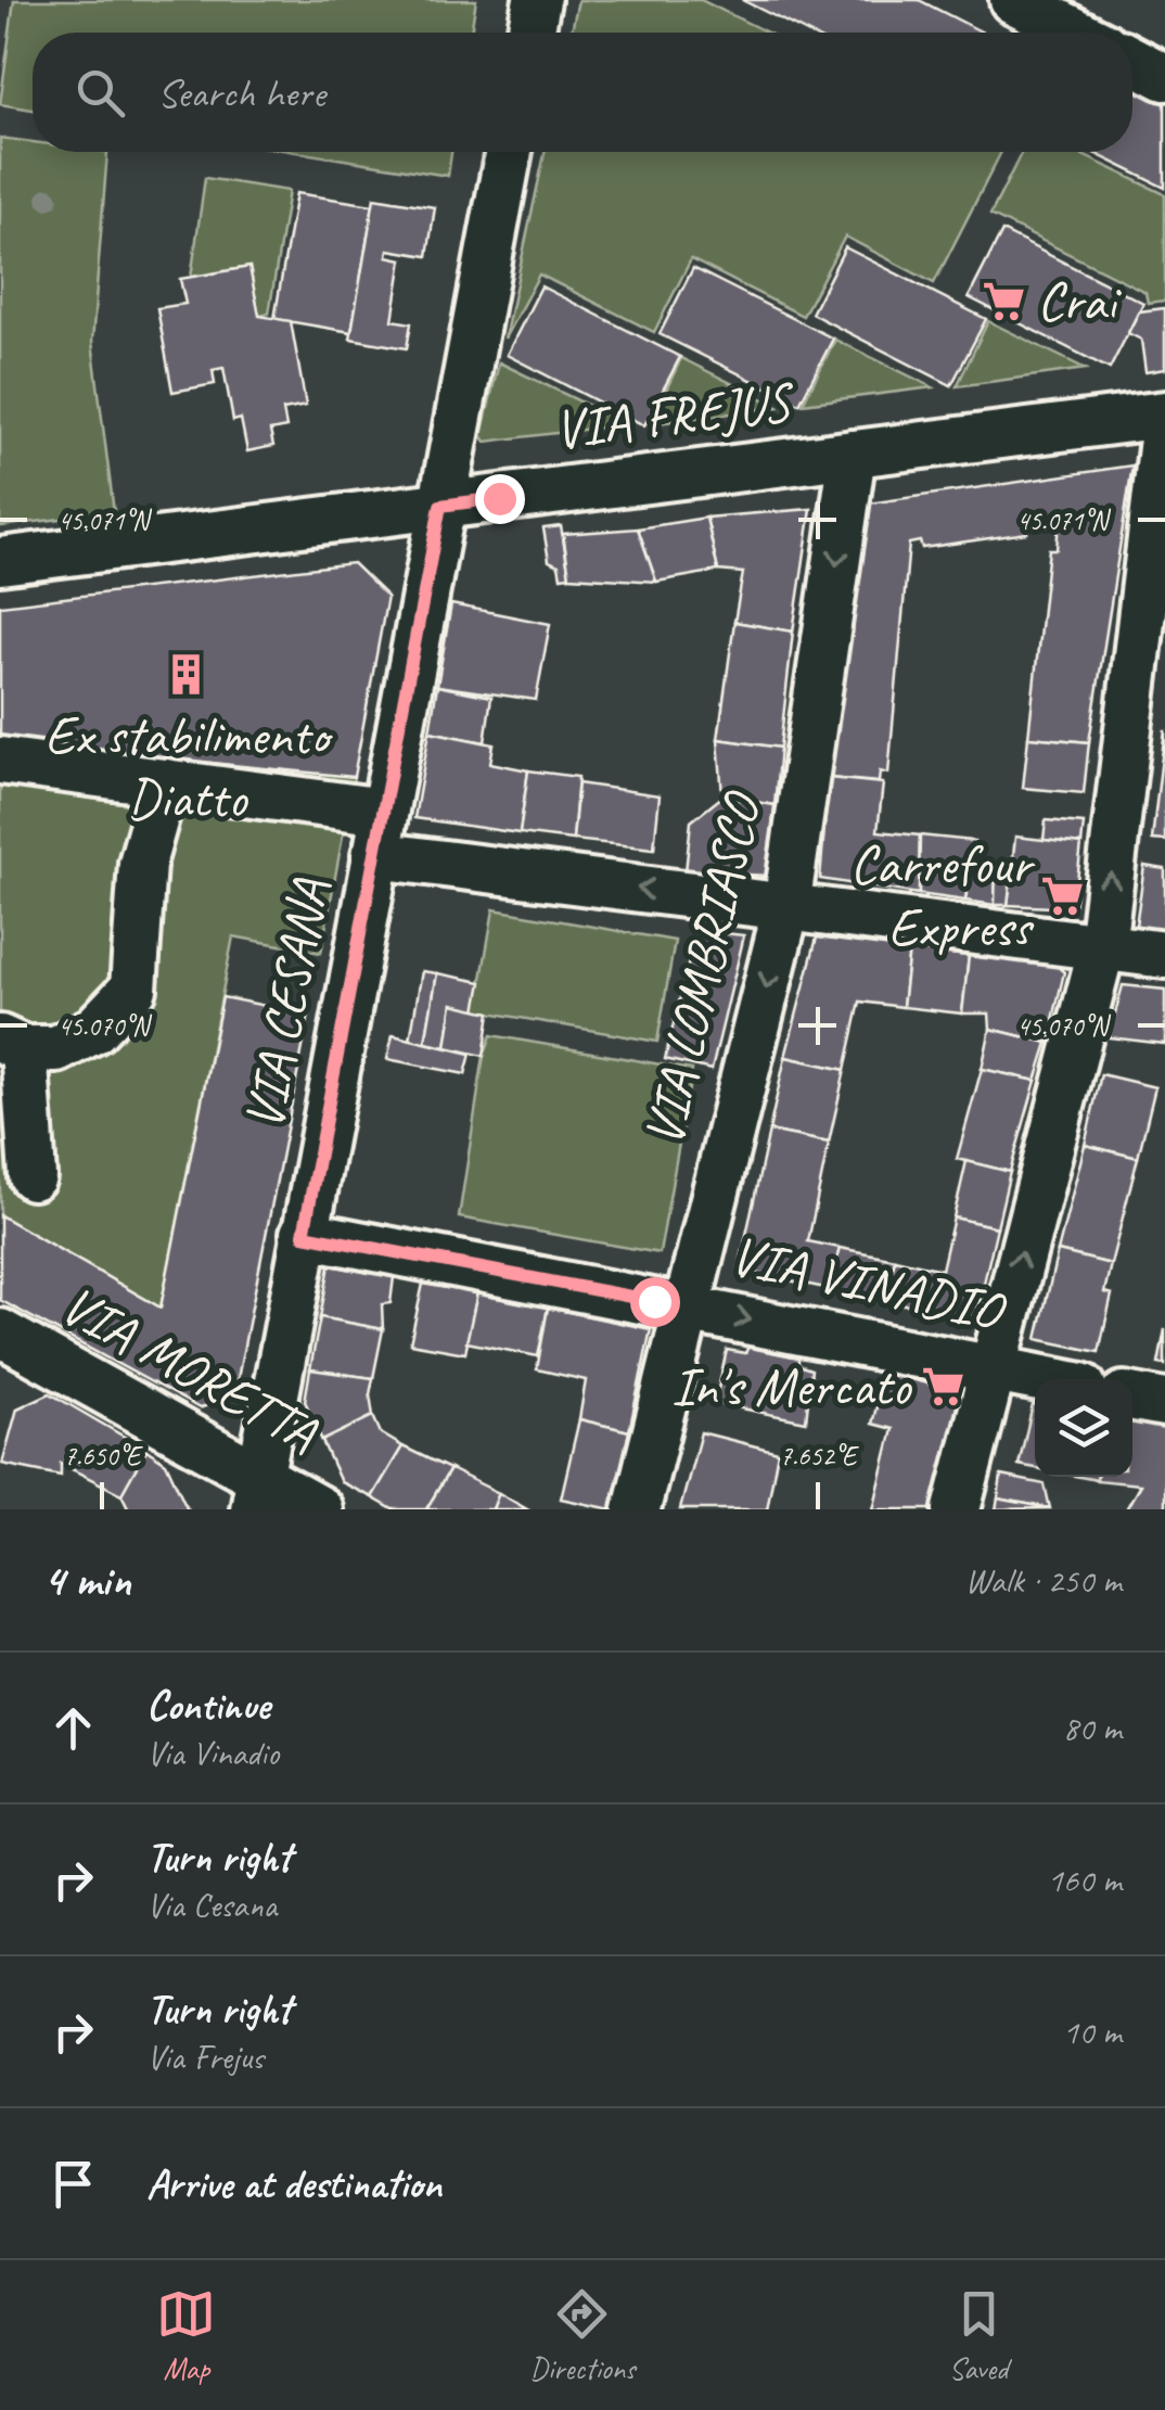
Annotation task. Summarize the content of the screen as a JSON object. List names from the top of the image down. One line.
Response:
{"streets":{"street":["VIA FREJUS","VIA LOMBRIASCO","VIA CESANA","VIA VINADIO","VIA MORETTA"]},"crossings":[["VIA FREJUS","VIA LOMBRIASCO"],["VIA FREJUS","VIA CESANA"],["VIA LOMBRIASCO","VIA VINADIO"],["VIA CESANA","VIA VINADIO"],["VIA CESANA","VIA MORETTA"]],"one_way":["VIA VINADIO"],"places":{"supermarket":["Crai","Carrefour Express","In's Mercato"],"building":["Ex stabilimento Diatto"]},"page":{"search":"Search here","heading":["4 min","Walk · 250 m"],"list":[["Continue","Via Vinadio","80 m"],["Turn right","Via Cesana","160 m"],["Turn right","Via Frejus","10 m"],"Arrive at destination"],"nav":["Map","Directions","Saved"]},"coordinates":["45.071°N","45.070°N","7.650°E","7.652°E"]}
